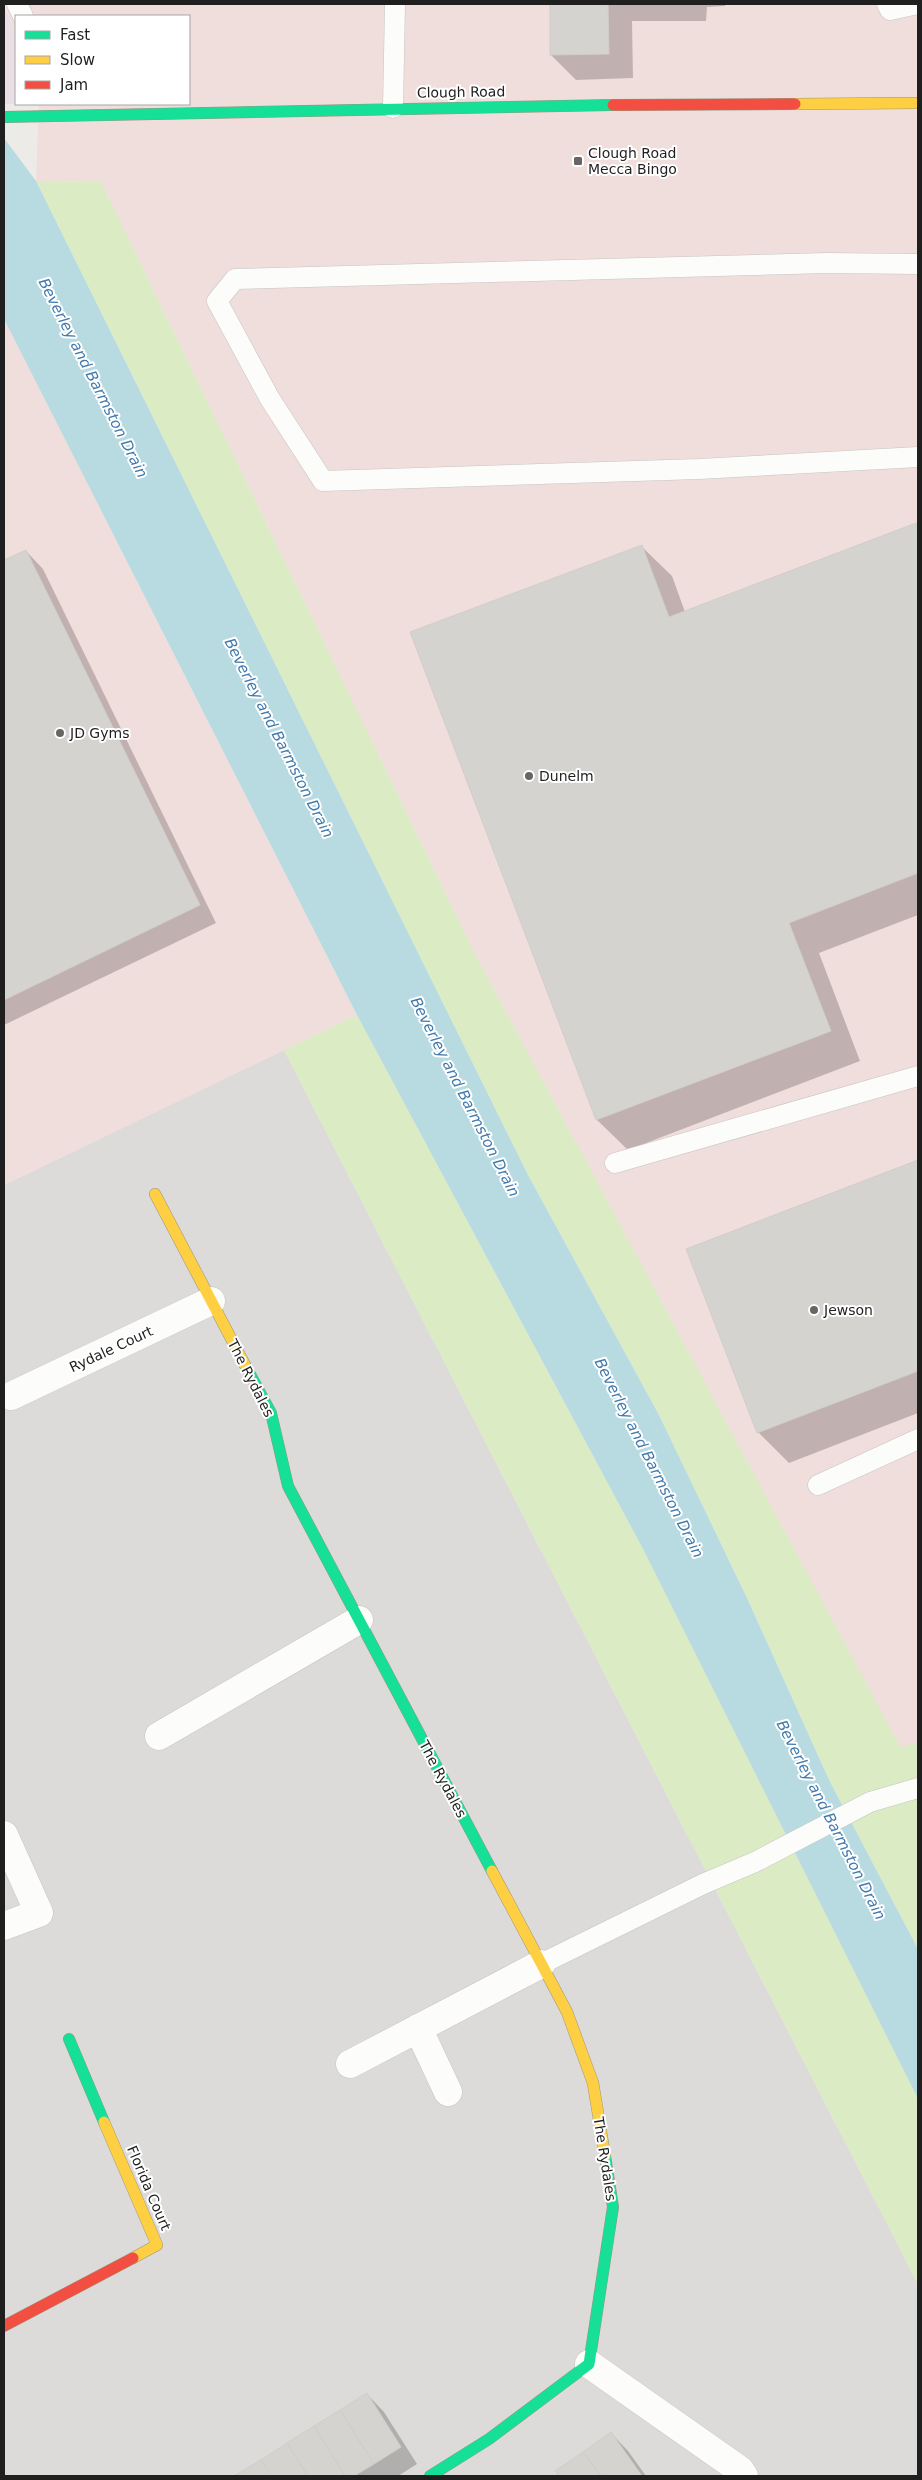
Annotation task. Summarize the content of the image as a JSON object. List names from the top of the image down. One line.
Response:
{"streets":{"street":["Clough Road","Rydale Court","The Rydales","Florida Court"]},"crossings":[["Rydale Court","The Rydales"]],"water":["Beverley and Barmston Drain"],"places":{"transit":["Clough Road Mecca Bingo"],"other":["JD Gyms","Dunelm","Jewson"]},"legend":["Fast","Slow","Jam"]}
